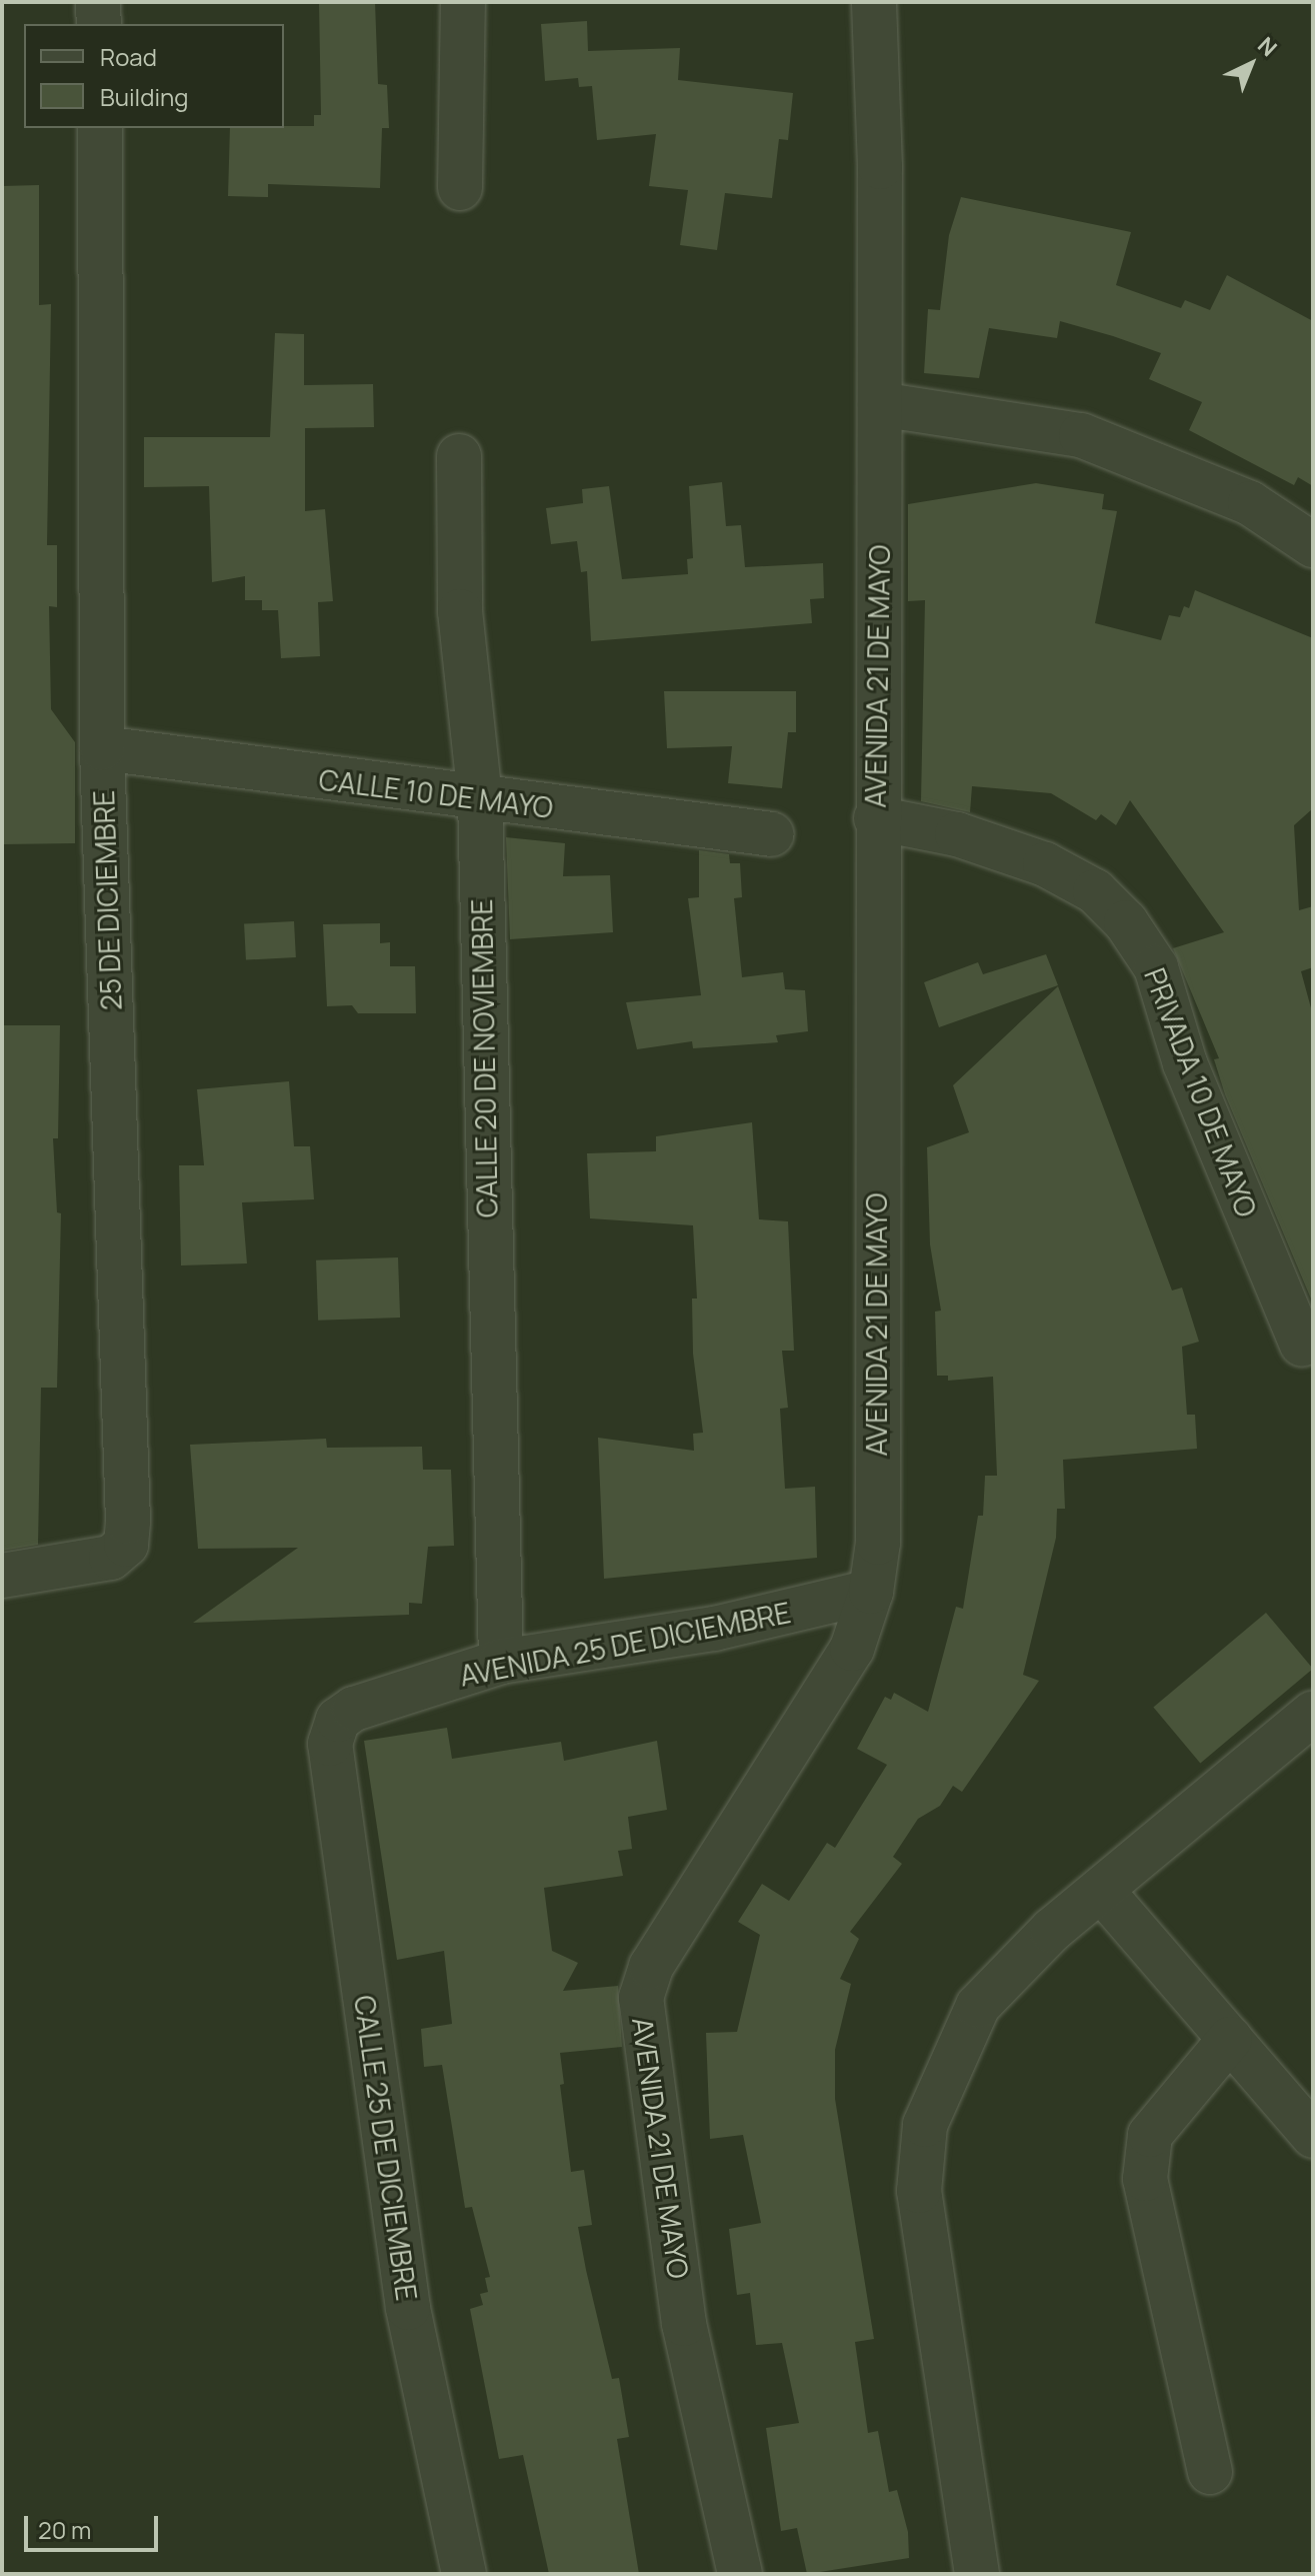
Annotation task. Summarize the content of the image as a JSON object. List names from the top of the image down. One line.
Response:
{"streets":{"street":["AVENIDA 21 DE MAYO","CALLE 10 DE MAYO","25 DE DICIEMBRE","CALLE 20 DE NOVIEMBRE","PRIVADA 10 DE MAYO","AVENIDA 25 DE DICIEMBRE","CALLE 25 DE DICIEMBRE"]},"crossings":[["AVENIDA 21 DE MAYO","PRIVADA 10 DE MAYO"],["AVENIDA 21 DE MAYO","AVENIDA 25 DE DICIEMBRE"],["CALLE 10 DE MAYO","25 DE DICIEMBRE"],["CALLE 10 DE MAYO","CALLE 20 DE NOVIEMBRE"],["CALLE 20 DE NOVIEMBRE","AVENIDA 25 DE DICIEMBRE"],["AVENIDA 25 DE DICIEMBRE","CALLE 25 DE DICIEMBRE"]],"legend":["Road","Building"],"scale_bar":"20 m","north":"top right"}
